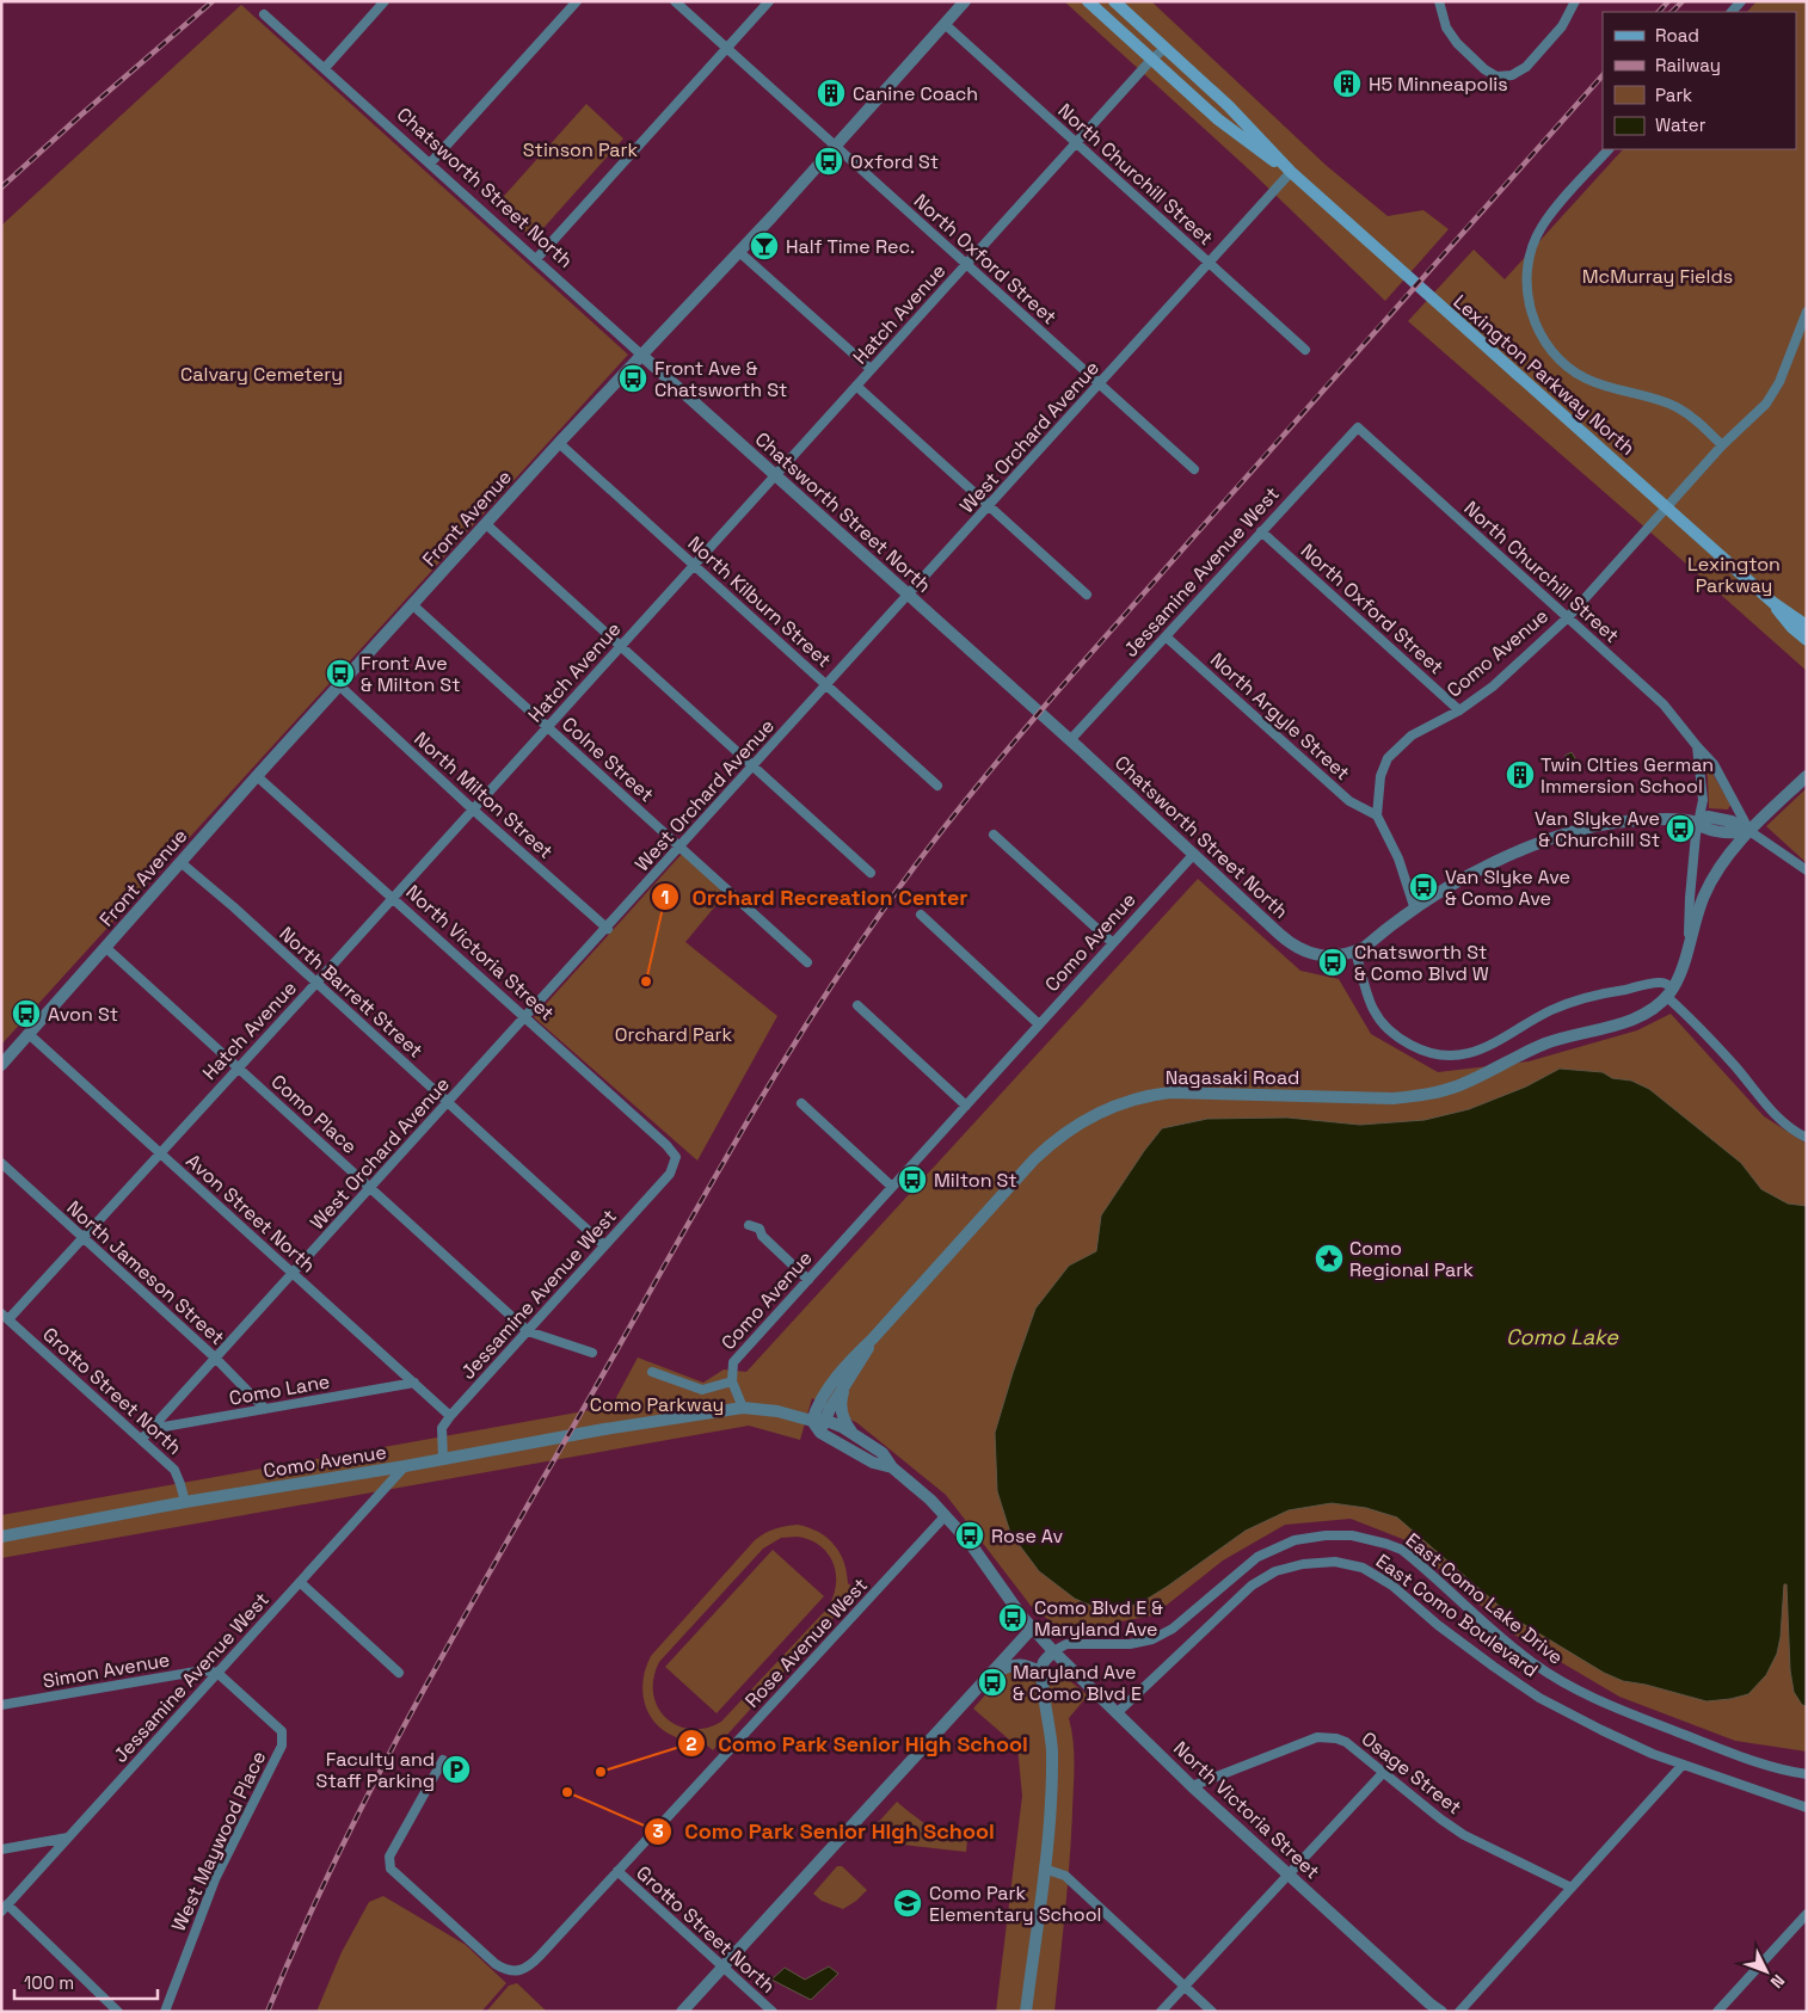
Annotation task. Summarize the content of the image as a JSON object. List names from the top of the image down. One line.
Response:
{"streets":{"main road":["Lexington Parkway North"],"street":["North Churchill Street","Chatsworth Street North","North Oxford Street","Hatch Avenue","West Orchard Avenue","Front Avenue","Jessamine Avenue West","North Kilburn Street","Como Avenue","North Argyle Street","Colne Street","North Milton Street","North Victoria Street","North Barrett Street","Nagasaki Road","Como Place","Avon Street North","North Jameson Street","Como Lane","Grotto Street North","East Como Lake Drive","East Como Boulevard","Rose Avenue West","Simon Avenue","Osage Street","West Maywood Place"]},"crossings":[["North Churchill Street","Chatsworth Street North"],["North Churchill Street","Hatch Avenue"],["North Churchill Street","West Orchard Avenue"],["North Churchill Street","Front Avenue"],["North Churchill Street","Jessamine Avenue West"],["North Churchill Street","Como Avenue"],["Chatsworth Street North","Hatch Avenue"],["Chatsworth Street North","West Orchard Avenue"],["Chatsworth Street North","Front Avenue"],["Chatsworth Street North","Jessamine Avenue West"],["Chatsworth Street North","Como Avenue"],["North Oxford Street","Hatch Avenue"],["North Oxford Street","West Orchard Avenue"],["North Oxford Street","Front Avenue"],["North Oxford Street","Jessamine Avenue West"],["North Oxford Street","Como Avenue"],["Hatch Avenue","Lexington Parkway North"],["Hatch Avenue","North Kilburn Street"],["Hatch Avenue","Colne Street"],["Hatch Avenue","North Milton Street"],["Hatch Avenue","North Victoria Street"],["Hatch Avenue","North Barrett Street"],["Hatch Avenue","Como Place"],["Hatch Avenue","Avon Street North"],["Hatch Avenue","North Jameson Street"],["Hatch Avenue","Grotto Street North"],["Lexington Parkway North","West Orchard Avenue"],["Lexington Parkway North","Como Avenue"],["West Orchard Avenue","North Kilburn Street"],["West Orchard Avenue","Colne Street"],["West Orchard Avenue","North Milton Street"],["West Orchard Avenue","North Victoria Street"],["West Orchard Avenue","North Barrett Street"],["West Orchard Avenue","Como Place"],["West Orchard Avenue","Avon Street North"],["West Orchard Avenue","North Jameson Street"],["West Orchard Avenue","Como Lane"],["West Orchard Avenue","Grotto Street North"],["Front Avenue","North Kilburn Street"],["Front Avenue","Colne Street"],["Front Avenue","North Milton Street"],["Front Avenue","North Victoria Street"],["Front Avenue","North Barrett Street"],["Front Avenue","Como Place"],["Front Avenue","Avon Street North"],["Jessamine Avenue West","Como Avenue"],["Jessamine Avenue West","North Argyle Street"],["Jessamine Avenue West","North Victoria Street"],["Jessamine Avenue West","North Barrett Street"],["Jessamine Avenue West","Como Place"],["Jessamine Avenue West","Avon Street North"],["Jessamine Avenue West","Simon Avenue"],["Jessamine Avenue West","West Maywood Place"],["Como Avenue","North Argyle Street"],["Como Avenue","Grotto Street North"],["North Victoria Street","East Como Lake Drive"],["North Victoria Street","East Como Boulevard"],["North Victoria Street","Osage Street"],["Avon Street North","Como Lane"],["North Jameson Street","Como Lane"],["Grotto Street North","Rose Avenue West"],["Simon Avenue","West Maywood Place"]],"water":["Como Lake"],"parks":["Stinson Park","McMurray Fields","Calvary Cemetery","Lexington Parkway","Orchard Park","Como Parkway"],"places":{"building":["H5 Minneapolis","Canine Coach","Twin CIties German Immersion School"],"bus stop":["Oxford St","Front Ave & Chatsworth St","Front Ave & Milton St","Van Slyke Ave & Churchill St","Van Slyke Ave & Como Ave","Chatsworth St & Como Blvd W","Avon St","Milton St","Rose Av","Como Blvd E & Maryland Ave","Maryland Ave & Como Blvd E"],"bar":["Half Time Rec."],"other":["Orchard Recreation Center","Como Park Senior High School","Como Park Senior HIgh School"],"place":["Como Regional Park"],"parking":["Faculty and Staff Parking"],"school or university":["Como Park Elementary School"]},"legend":["Road","Railway","Park","Water"],"scale_bar":"100 m","north":"bottom right"}
